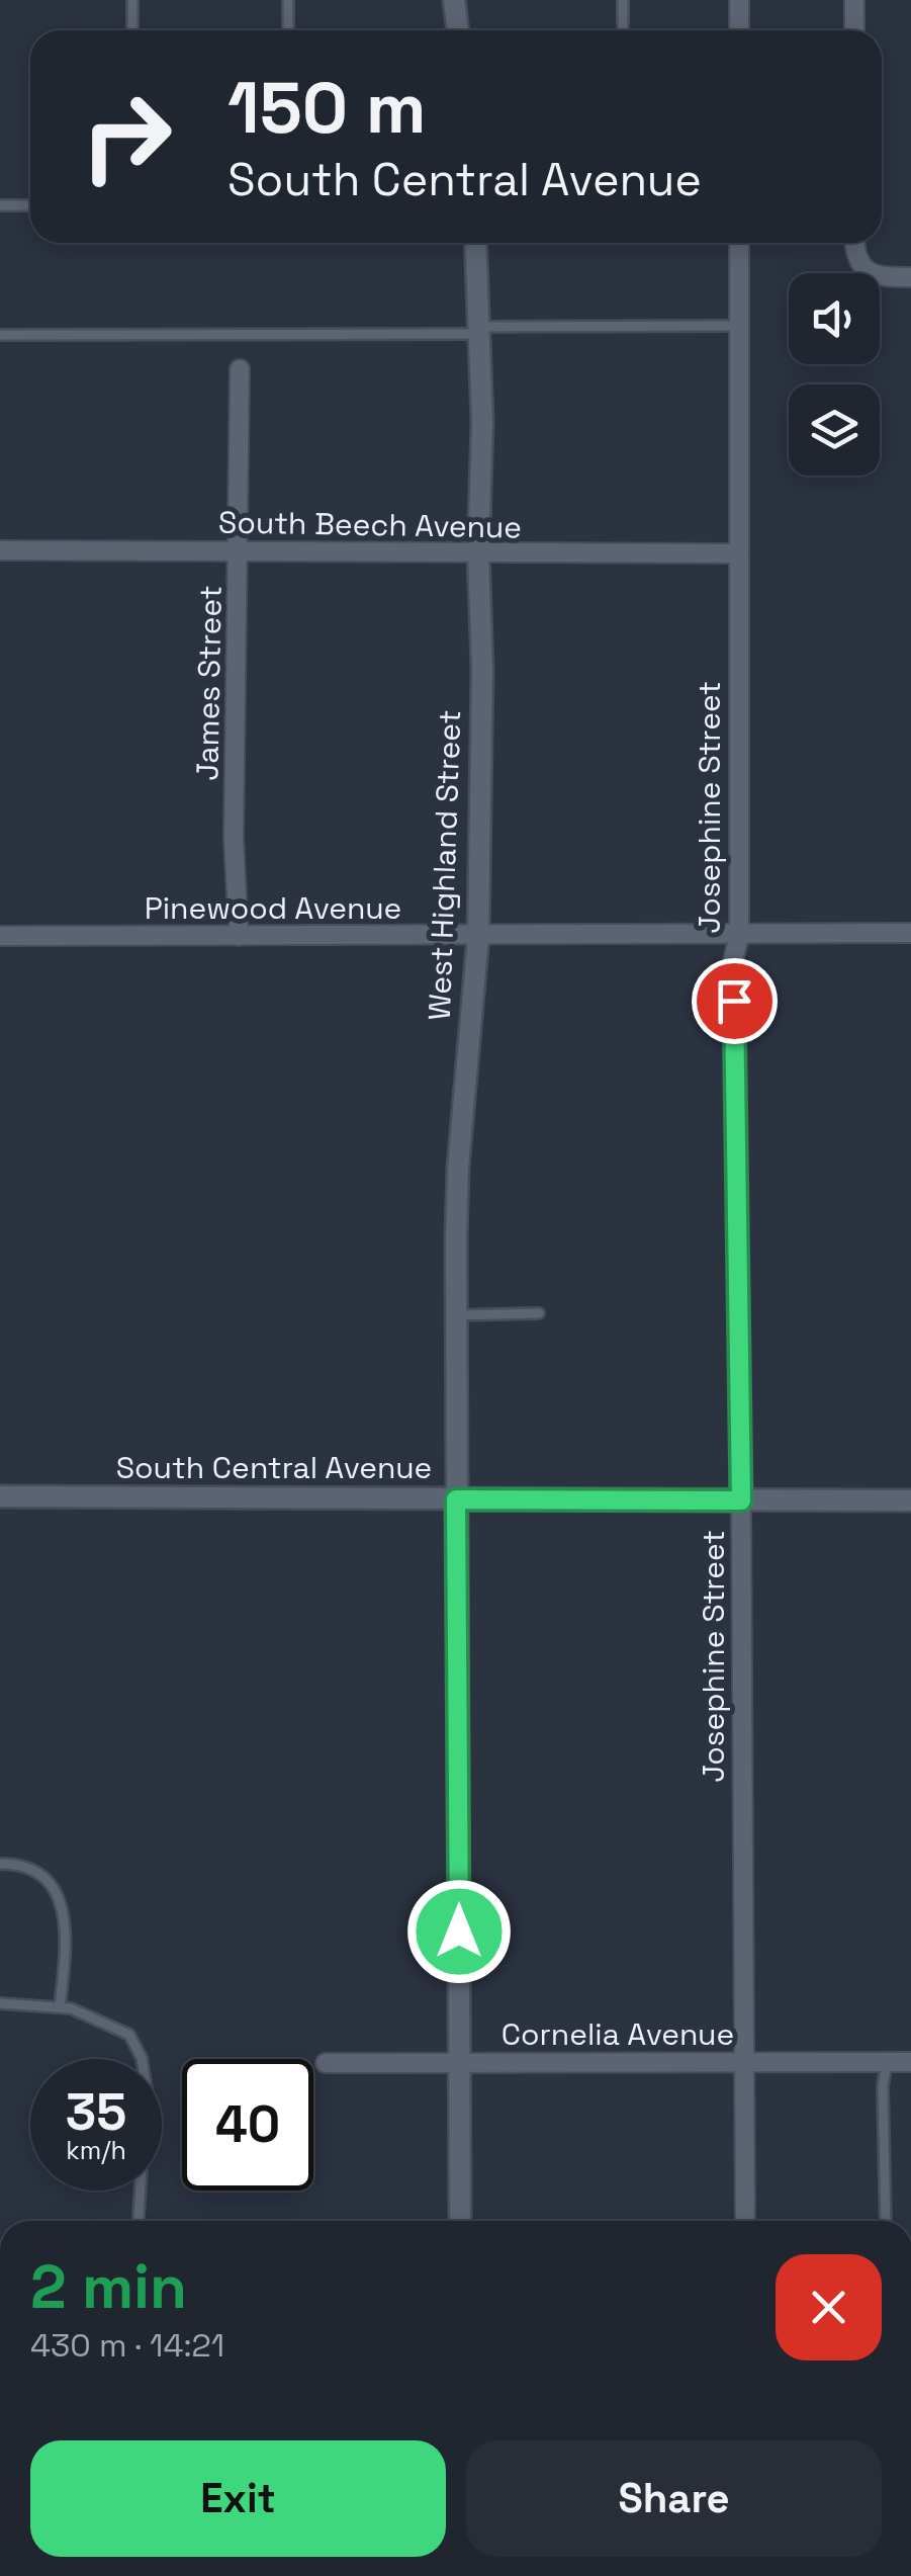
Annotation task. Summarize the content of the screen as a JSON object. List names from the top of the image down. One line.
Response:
{"streets":{"street":["South Beech Avenue","James Street","Josephine Street","West Highland Street","Pinewood Avenue","South Central Avenue","Cornelia Avenue"]},"crossings":[["South Beech Avenue","James Street"],["South Beech Avenue","Josephine Street"],["South Beech Avenue","West Highland Street"],["James Street","Pinewood Avenue"],["Josephine Street","Pinewood Avenue"],["Josephine Street","South Central Avenue"],["Josephine Street","Cornelia Avenue"],["West Highland Street","Pinewood Avenue"],["West Highland Street","South Central Avenue"],["West Highland Street","Cornelia Avenue"]],"page":{"turn":["150 m","South Central Avenue"],"speed":"35 km/h","limit":"40","heading":["2 min","430 m · 14:21"],"buttons":["Exit","Share"]}}
